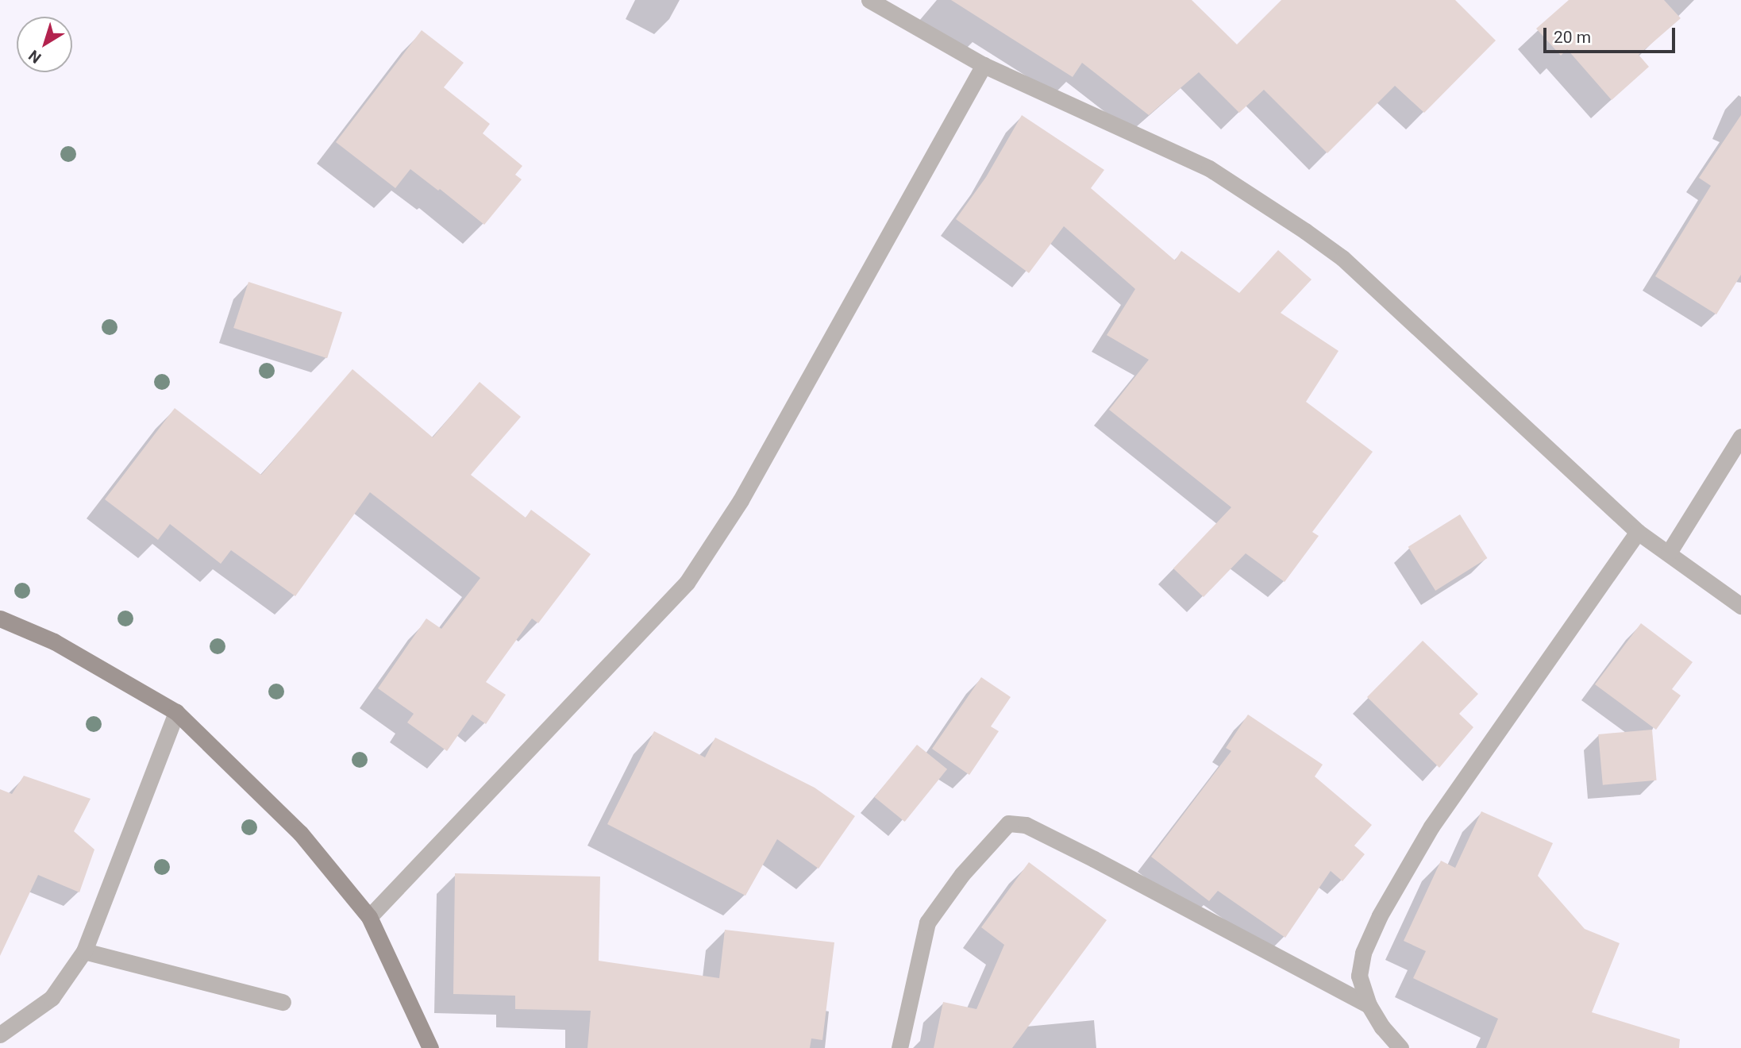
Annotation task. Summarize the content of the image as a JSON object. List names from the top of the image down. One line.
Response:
{"scale_bar":"20 m","north":"bottom left"}
